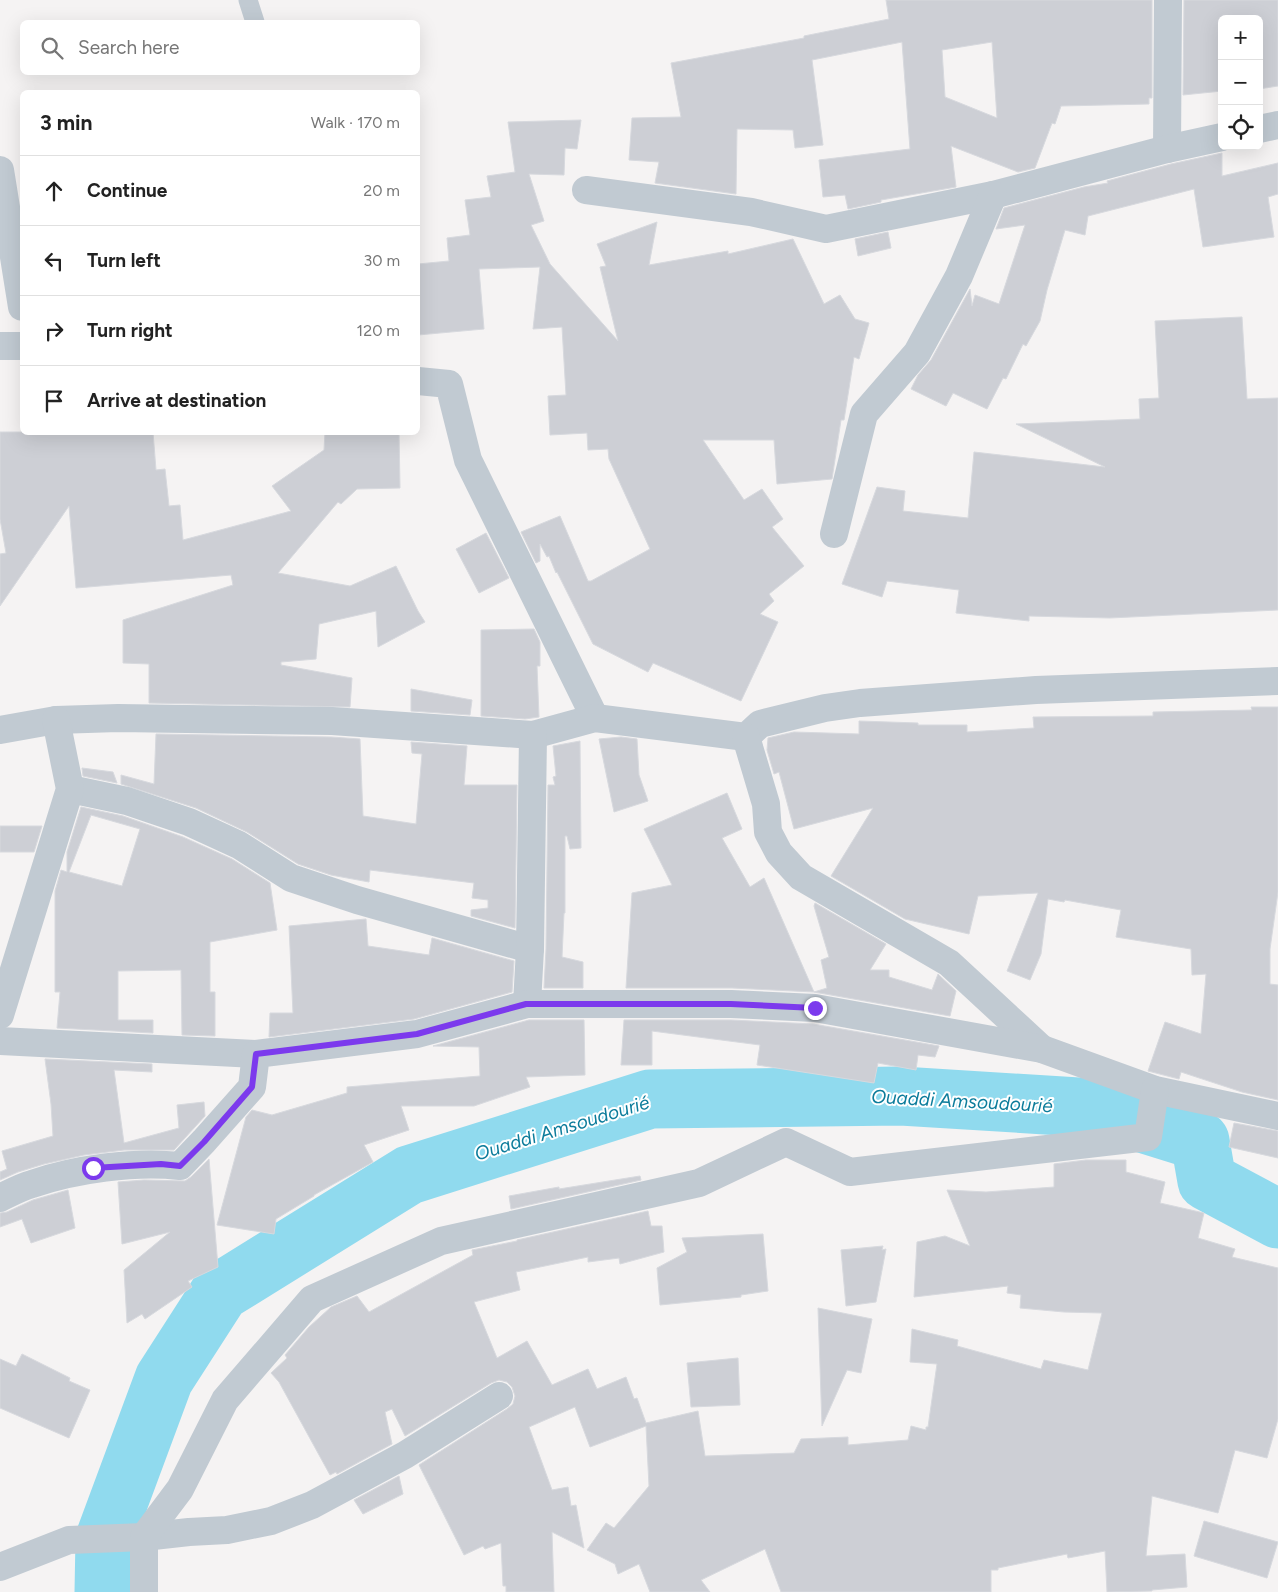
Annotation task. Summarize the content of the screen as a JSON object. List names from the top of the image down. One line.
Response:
{"water":["Ouaddi Amsoudourié"],"page":{"map_buttons":["+","−"],"search":"Search here","heading":["3 min","Walk · 170 m"],"list":[["Continue","20 m"],["Turn left","30 m"],["Turn right","120 m"],"Arrive at destination"]}}
